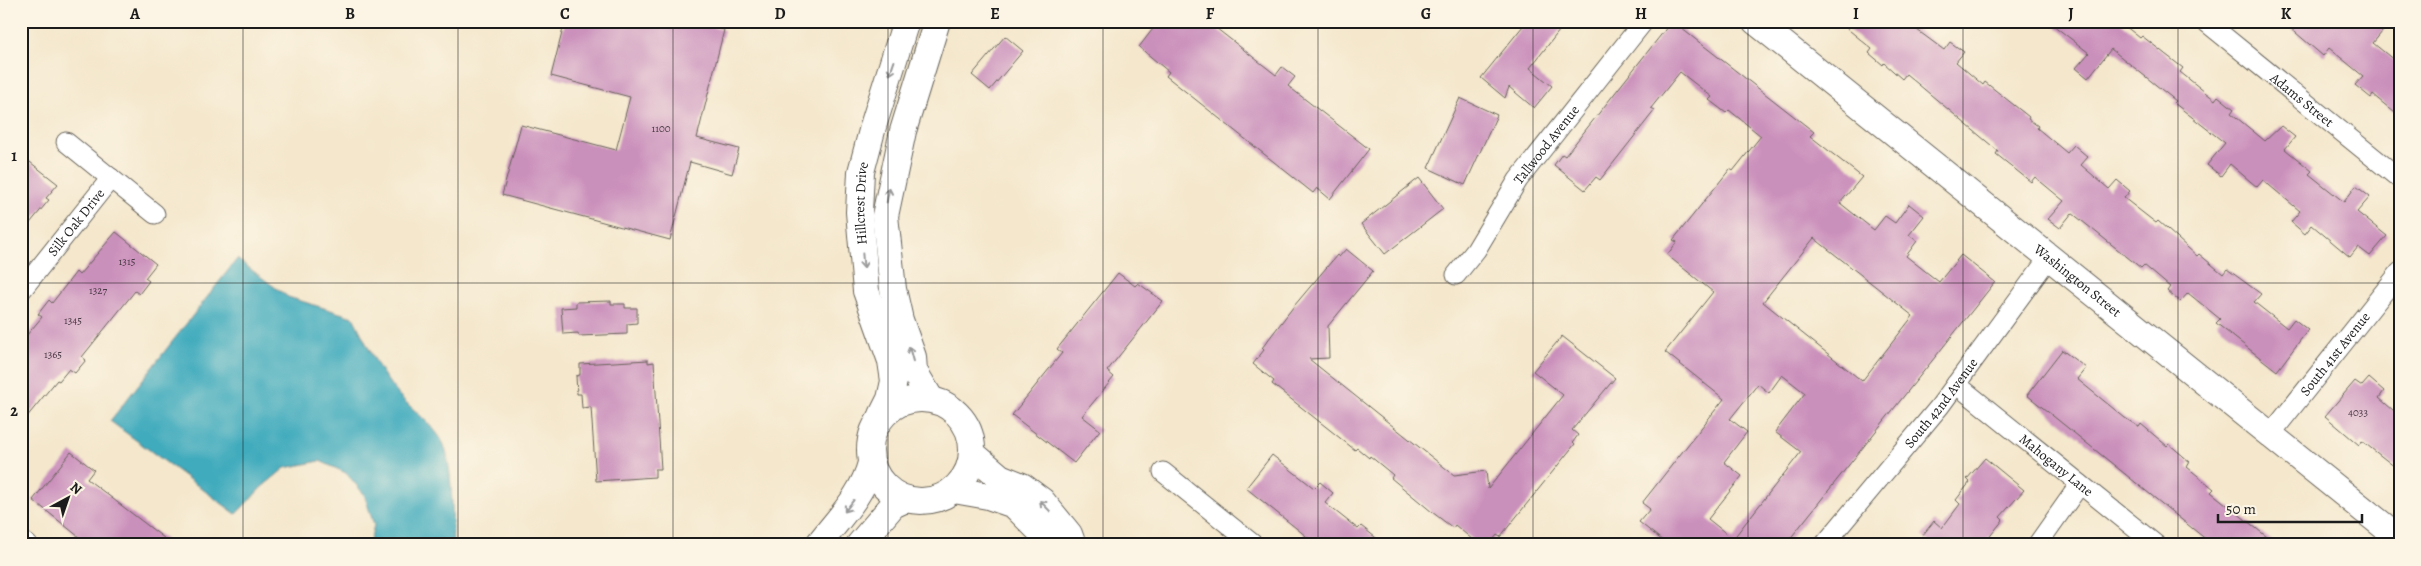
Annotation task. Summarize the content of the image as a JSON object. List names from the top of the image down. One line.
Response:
{"streets":{"street":["Adams Street","Tallwood Avenue","Hillcrest Drive","Silk Oak Drive","Washington Street","South 41st Avenue","South 42nd Avenue","Mahogany Lane"]},"crossings":[["Washington Street","South 41st Avenue"],["Washington Street","South 42nd Avenue"],["South 42nd Avenue","Mahogany Lane"]],"house_numbers":["1100","1315","1327","1345","1365","4033"],"scale_bar":"50 m","north":"top right","grid":{"columns":["A","B","C","D","E","F","G","H","I","J","K"],"rows":["1","2"]}}
